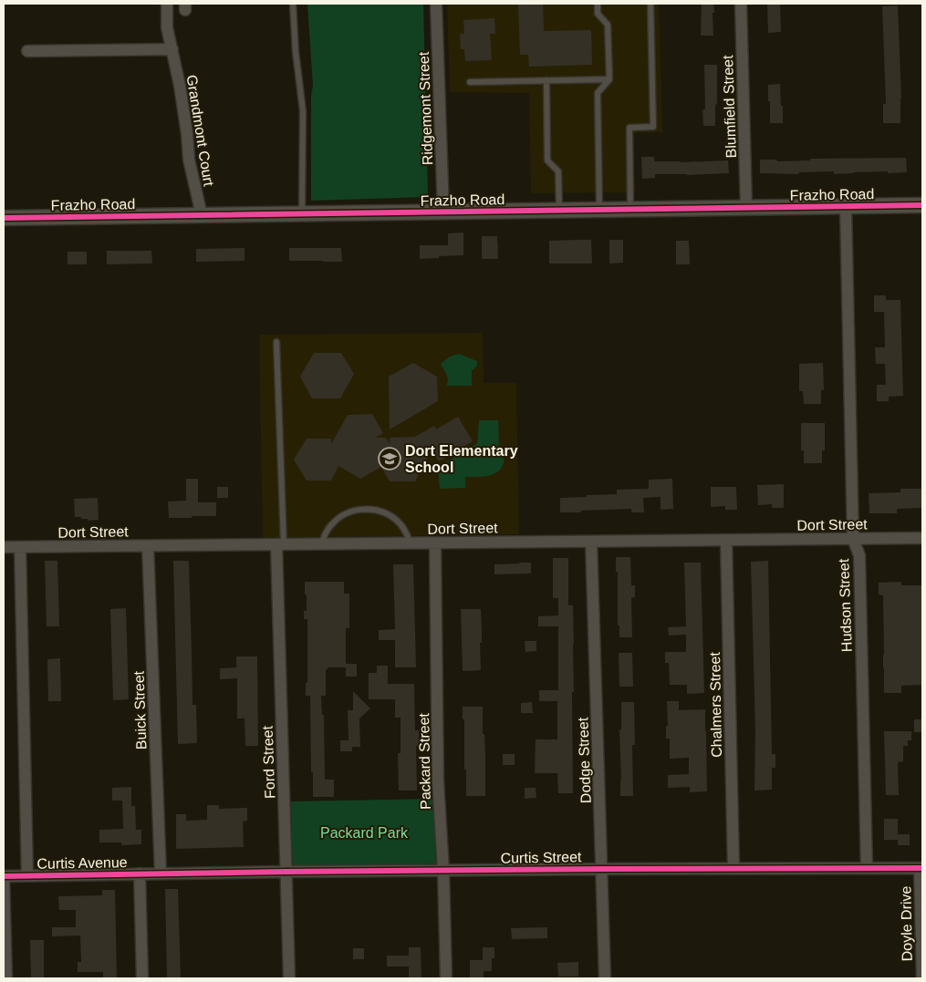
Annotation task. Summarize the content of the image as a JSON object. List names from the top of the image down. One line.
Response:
{"streets":{"street":["Blumfield Street","Ridgemont Street","Grandmont Court","Frazho Road","Dort Street","Hudson Street","Chalmers Street","Buick Street","Dodge Street","Packard Street","Ford Street","Curtis Street","Curtis Avenue","Doyle Drive"]},"crossings":[["Blumfield Street","Frazho Road"],["Ridgemont Street","Frazho Road"],["Grandmont Court","Frazho Road"],["Frazho Road","Hudson Street"],["Dort Street","Hudson Street"],["Dort Street","Chalmers Street"],["Dort Street","Buick Street"],["Dort Street","Dodge Street"],["Dort Street","Packard Street"],["Dort Street","Ford Street"],["Hudson Street","Curtis Street"],["Chalmers Street","Curtis Street"],["Buick Street","Curtis Street"],["Buick Street","Curtis Avenue"],["Dodge Street","Curtis Street"],["Packard Street","Curtis Street"],["Ford Street","Curtis Street"],["Curtis Street","Curtis Avenue"],["Curtis Street","Doyle Drive"]],"parks":["Packard Park"],"places":{"school or university":["Dort Elementary School"]}}
